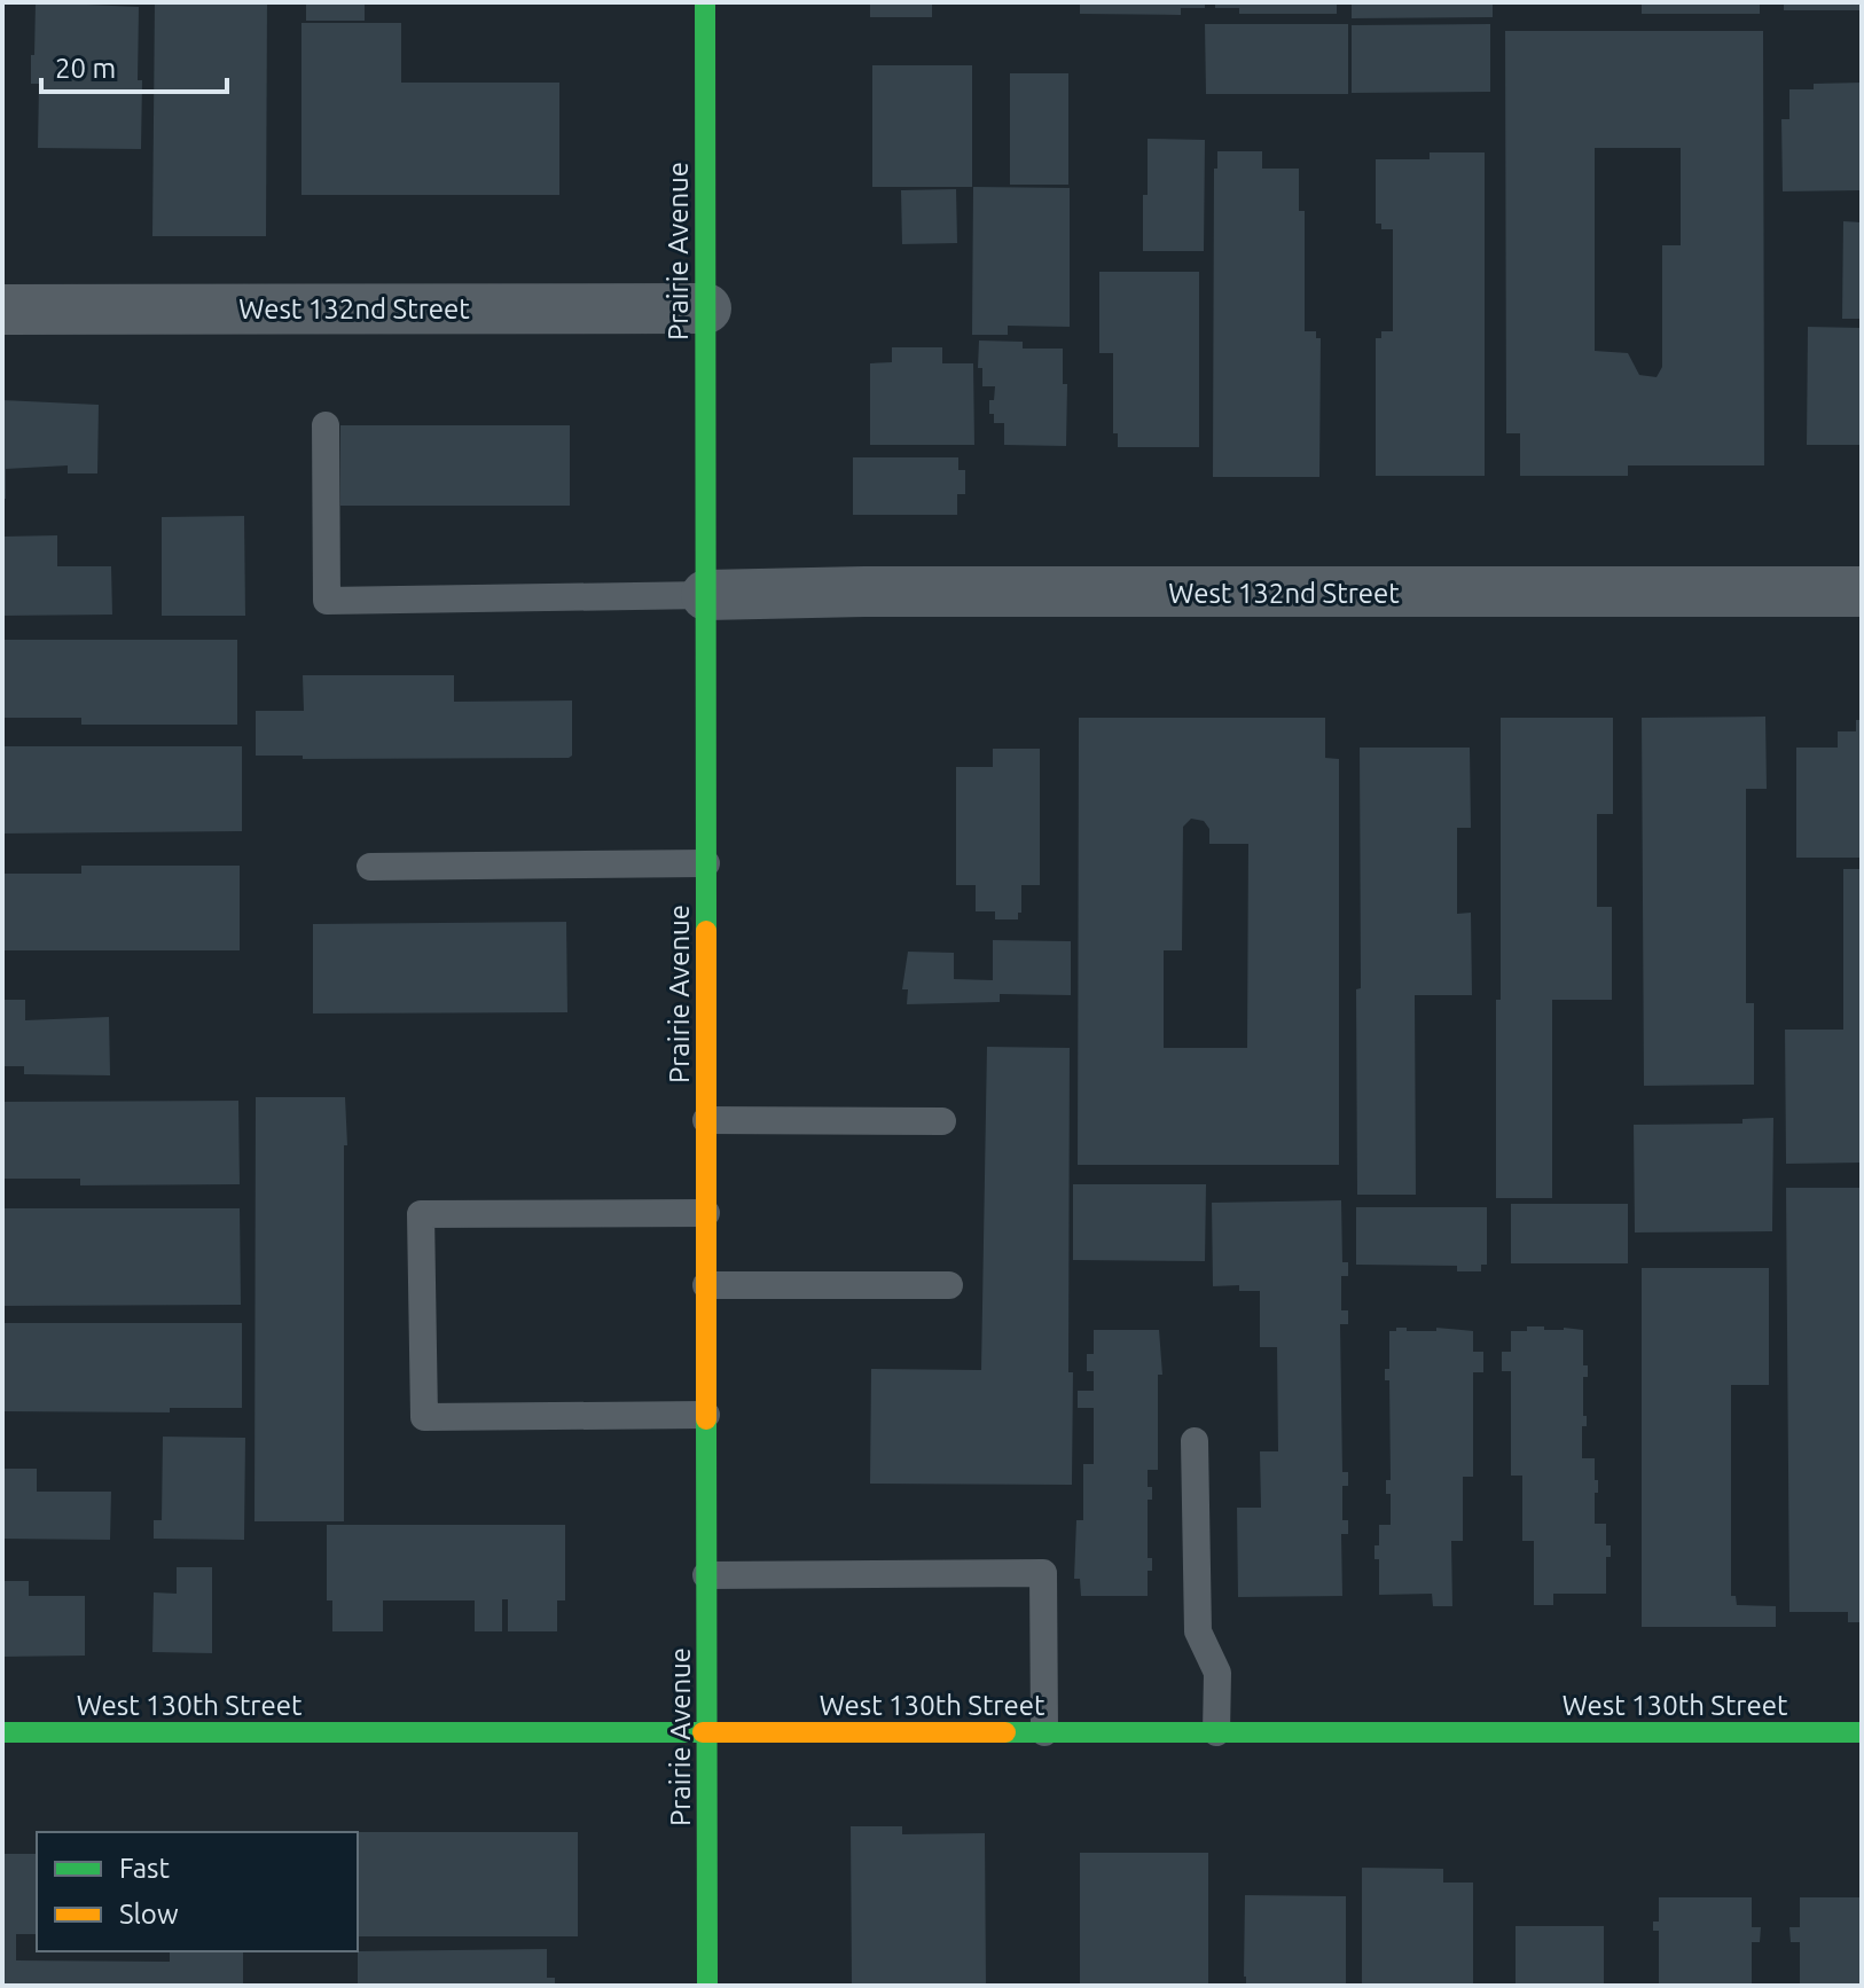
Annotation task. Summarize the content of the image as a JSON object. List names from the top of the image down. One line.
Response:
{"streets":{"main road":["Prairie Avenue","West 130th Street"],"street":["West 132nd Street"]},"crossings":[["Prairie Avenue","West 132nd Street"],["Prairie Avenue","West 130th Street"]],"legend":["Fast","Slow"],"scale_bar":"20 m"}
